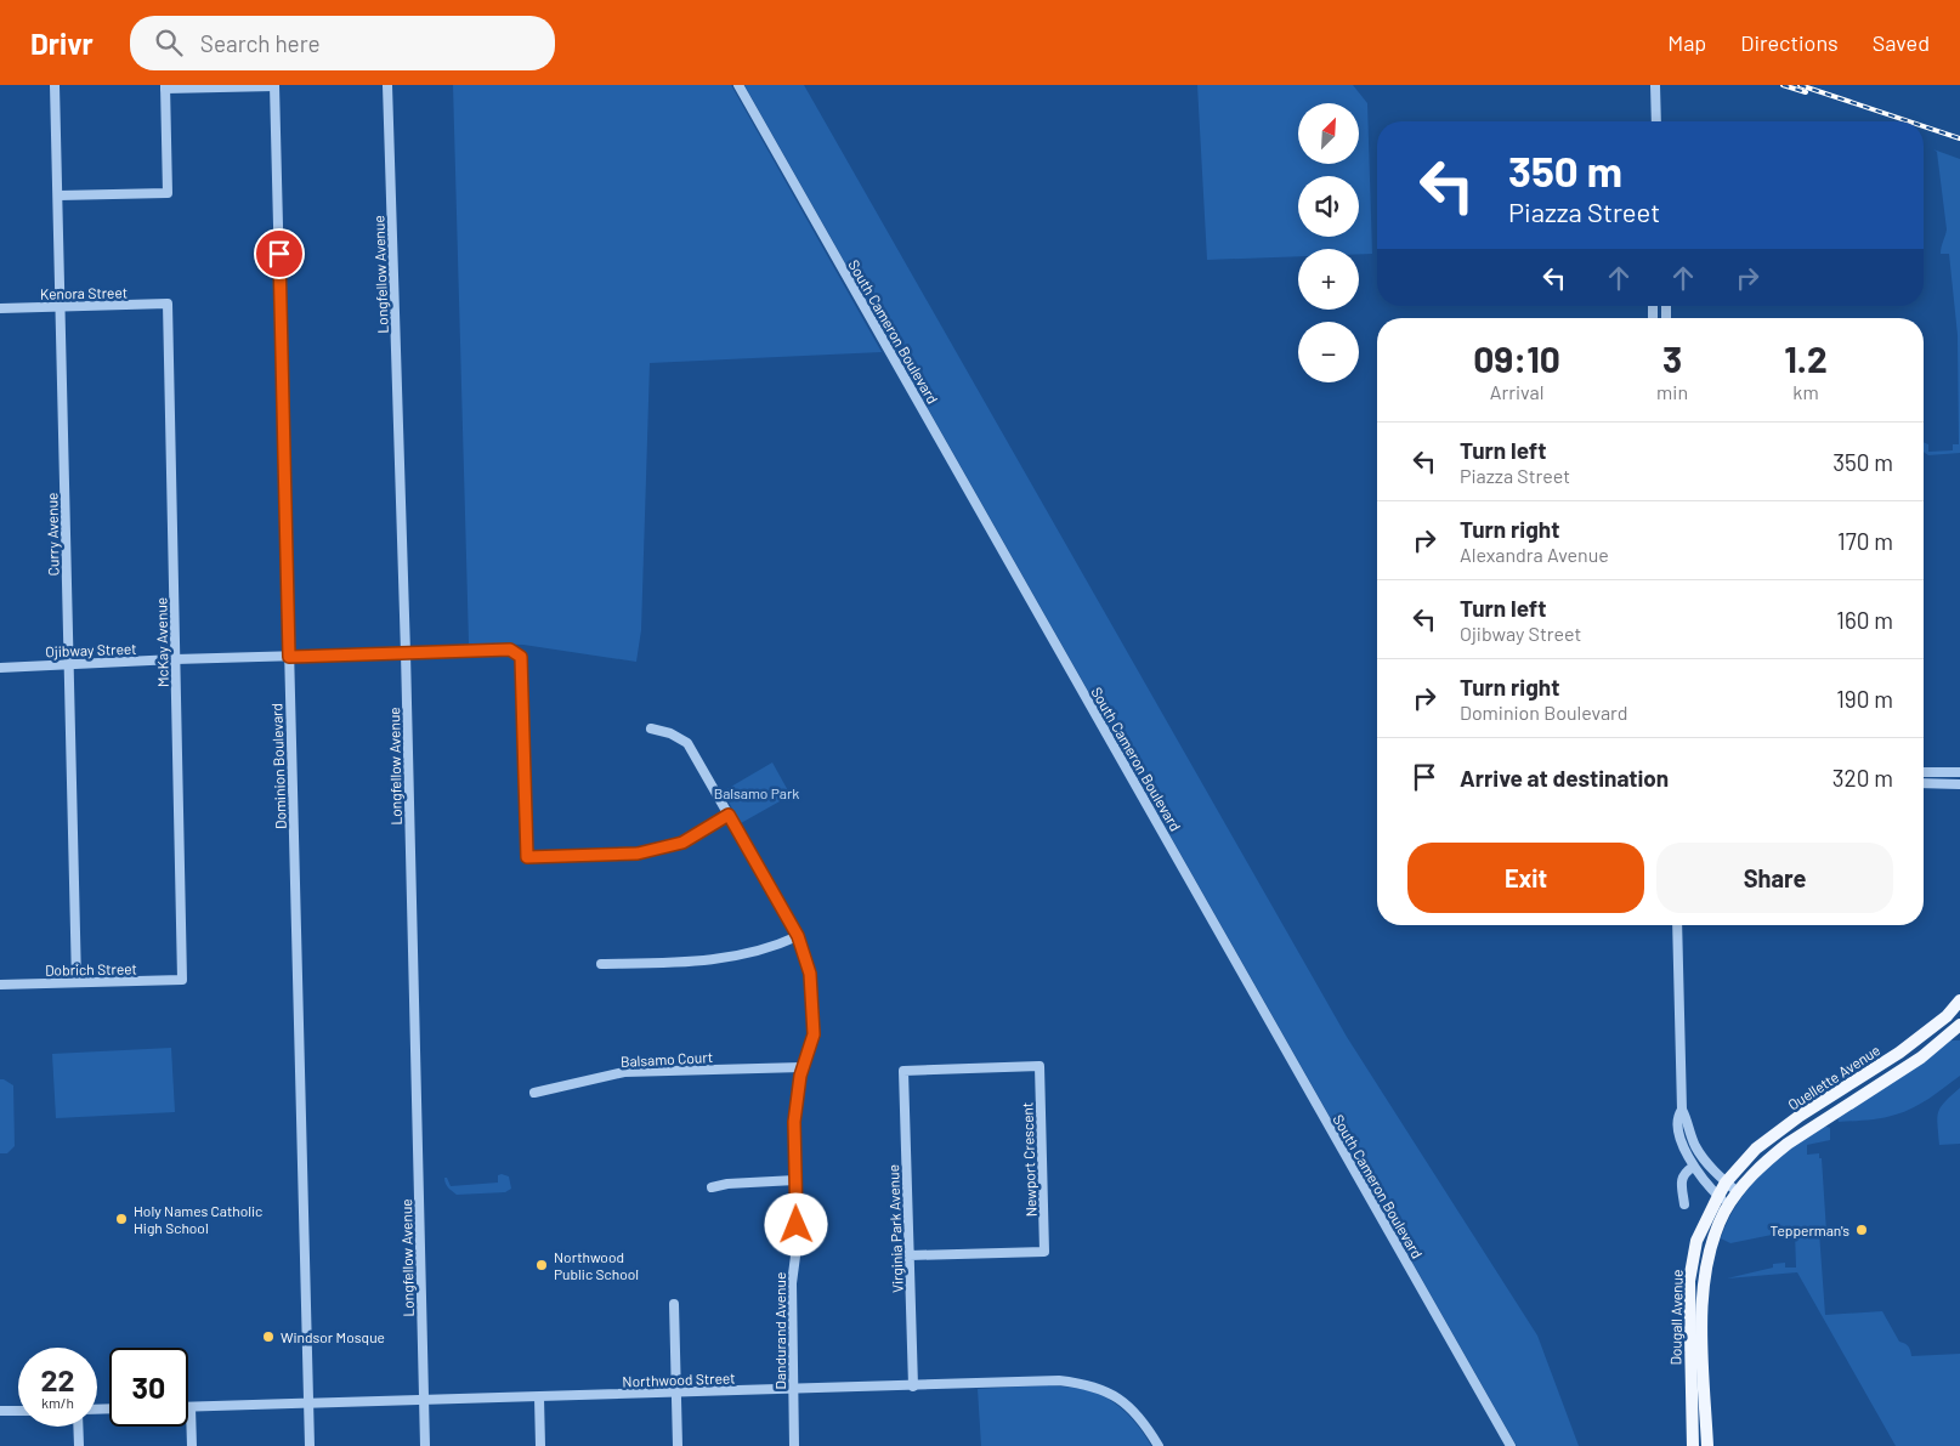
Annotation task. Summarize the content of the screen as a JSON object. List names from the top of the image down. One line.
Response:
{"streets":{"main road":["Ouellette Avenue","Dougall Avenue"],"street":["Longfellow Avenue","Kenora Street","South Cameron Boulevard","Curry Avenue","McKay Avenue","Ojibway Street","Dominion Boulevard","Dobrich Street","Balsamo Court","Newport Crescent","Virginia Park Avenue","Dandurand Avenue","Northwood Street"]},"crossings":[["Longfellow Avenue","Ojibway Street"],["Longfellow Avenue","Northwood Street"],["Kenora Street","Curry Avenue"],["Kenora Street","McKay Avenue"],["Curry Avenue","Ojibway Street"],["Curry Avenue","Dobrich Street"],["McKay Avenue","Ojibway Street"],["McKay Avenue","Dobrich Street"],["Ojibway Street","Dominion Boulevard"],["Ojibway Street","Dandurand Avenue"],["Dominion Boulevard","Northwood Street"],["Balsamo Court","Dandurand Avenue"],["Ouellette Avenue","Dougall Avenue"],["Newport Crescent","Virginia Park Avenue"],["Virginia Park Avenue","Northwood Street"],["Dandurand Avenue","Northwood Street"]],"parks":["Balsamo Park"],"places":["Holy Names Catholic High School","Tepperman's","Northwood Public School","Windsor Mosque"],"north":"top right","page":{"header":"Drivr","search":"Search here","nav":["Map","Directions","Saved"],"map_buttons":["+","−"],"turn":["350 m","Piazza Street"],"eta":["09:10","Arrival","3","min","1.2","km"],"list":[{"name":"Turn left","note":"Piazza Street","value":"350 m"},{"name":"Turn right","note":"Alexandra Avenue","value":"170 m"},{"name":"Turn left","note":"Ojibway Street","value":"160 m"},{"name":"Turn right","note":"Dominion Boulevard","value":"190 m"},{"name":"Arrive at destination","value":"320 m"}],"buttons":["Exit","Share"],"speed":"22 km/h","limit":"30"}}
